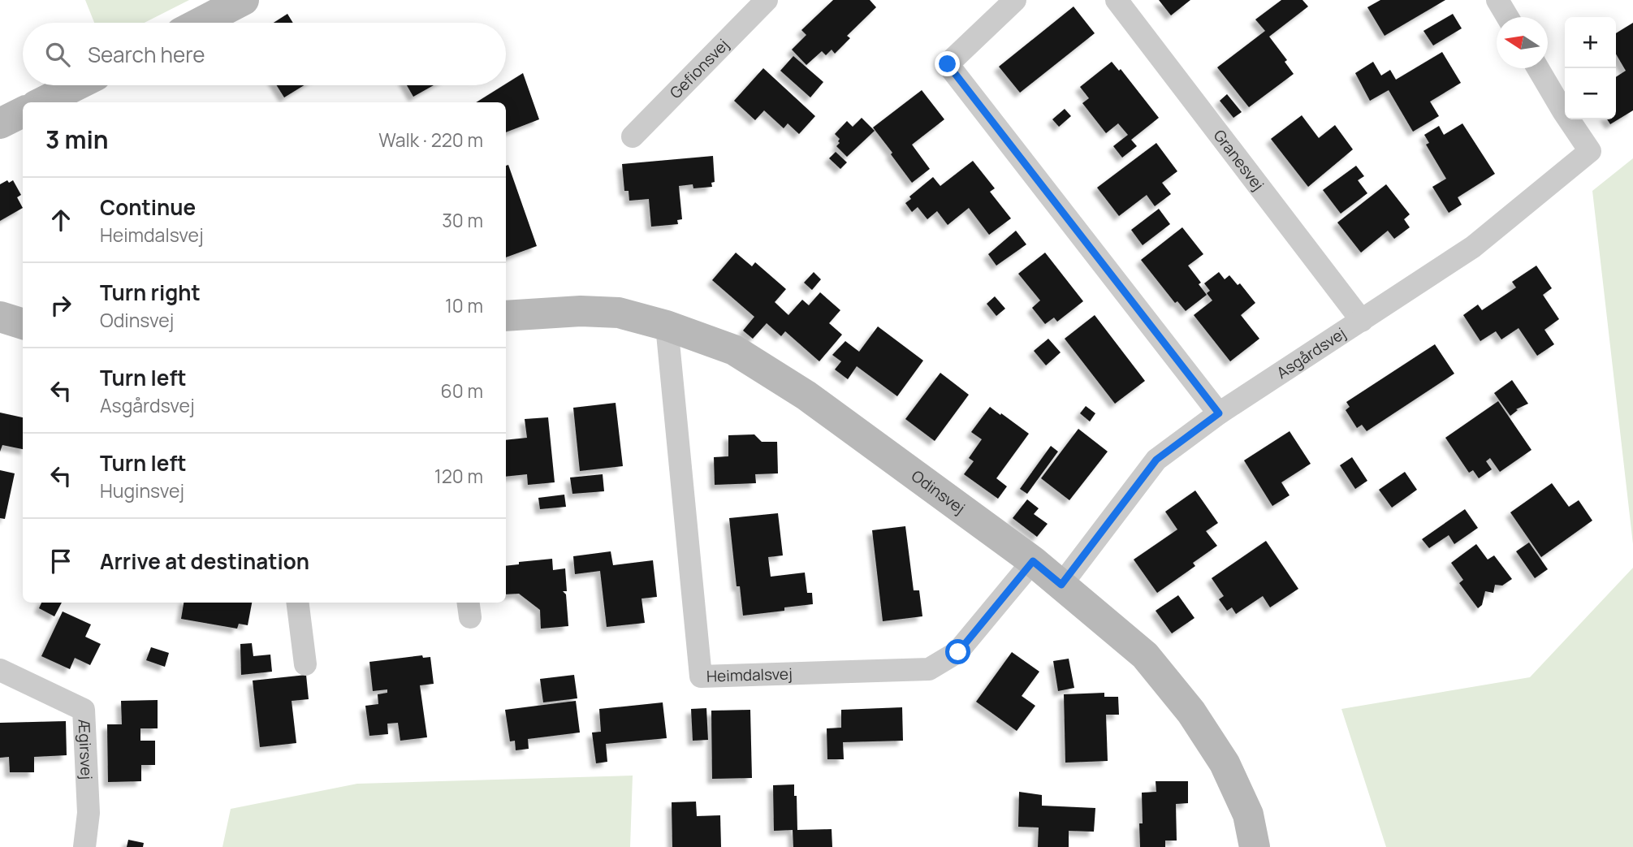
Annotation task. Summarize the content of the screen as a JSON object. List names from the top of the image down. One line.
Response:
{"streets":{"street":["Gefionsvej","Granesvej","Asgårdsvej","Odinsvej","Heimdalsvej","Ægirsvej"]},"crossings":[["Granesvej","Asgårdsvej"],["Asgårdsvej","Odinsvej"],["Odinsvej","Heimdalsvej"]],"north":"left","page":{"map_buttons":["+","−"],"search":"Search here","heading":["3 min","Walk · 220 m"],"list":[["Continue","Heimdalsvej","30 m"],["Turn right","Odinsvej","10 m"],["Turn left","Asgårdsvej","60 m"],["Turn left","Huginsvej","120 m"],"Arrive at destination"]}}
